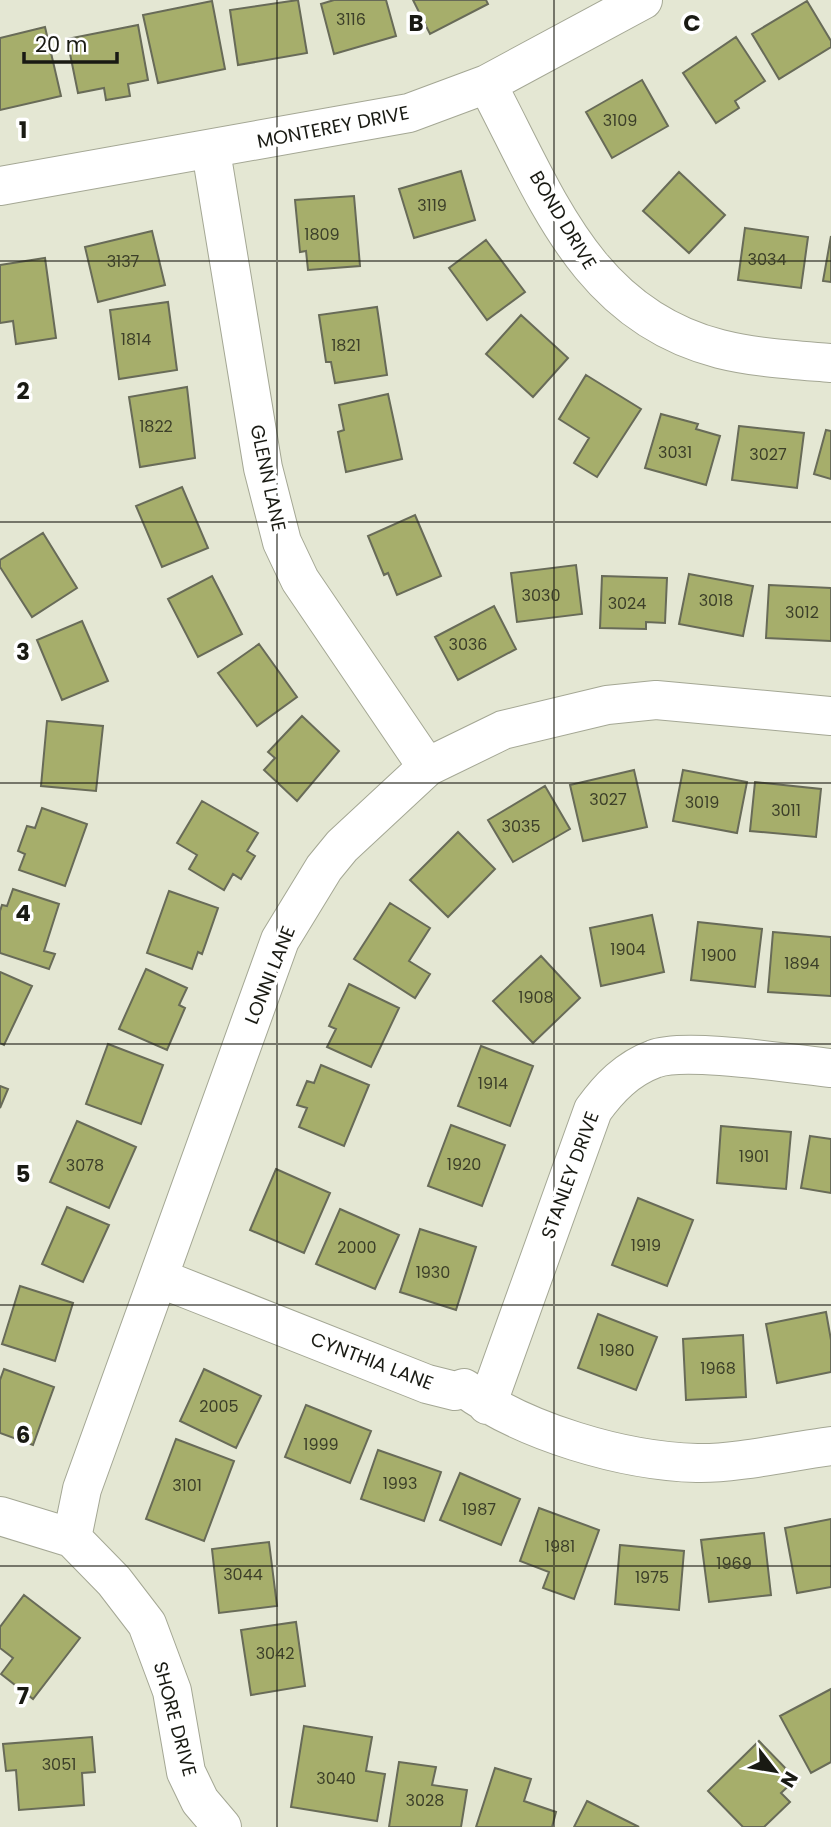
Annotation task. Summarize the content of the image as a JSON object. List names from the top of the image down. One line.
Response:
{"streets":{"street":["MONTEREY DRIVE","BOND DRIVE","GLENN LANE","LONNI LANE","STANLEY DRIVE","CYNTHIA LANE","SHORE DRIVE"]},"crossings":[["MONTEREY DRIVE","BOND DRIVE"],["MONTEREY DRIVE","GLENN LANE"],["GLENN LANE","LONNI LANE"],["LONNI LANE","CYNTHIA LANE"],["LONNI LANE","SHORE DRIVE"],["STANLEY DRIVE","CYNTHIA LANE"]],"house_numbers":["3116","3109","3119","1809","3034","3137","1814","1821","1822","3031","3027","3030","3018","3024","3012","3036","3027","3019","3011","3035","1904","1900","1894","1908","1914","1901","1920","3078","1919","2000","1930","1980","1968","2005","1999","1993","3101","1987","1981","1969","3044","1975","3042","3051","3040","3028"],"scale_bar":"20 m","north":"bottom right","grid":{"columns":["B","C"],"rows":["1","2","3","4","5","6","7"]}}
